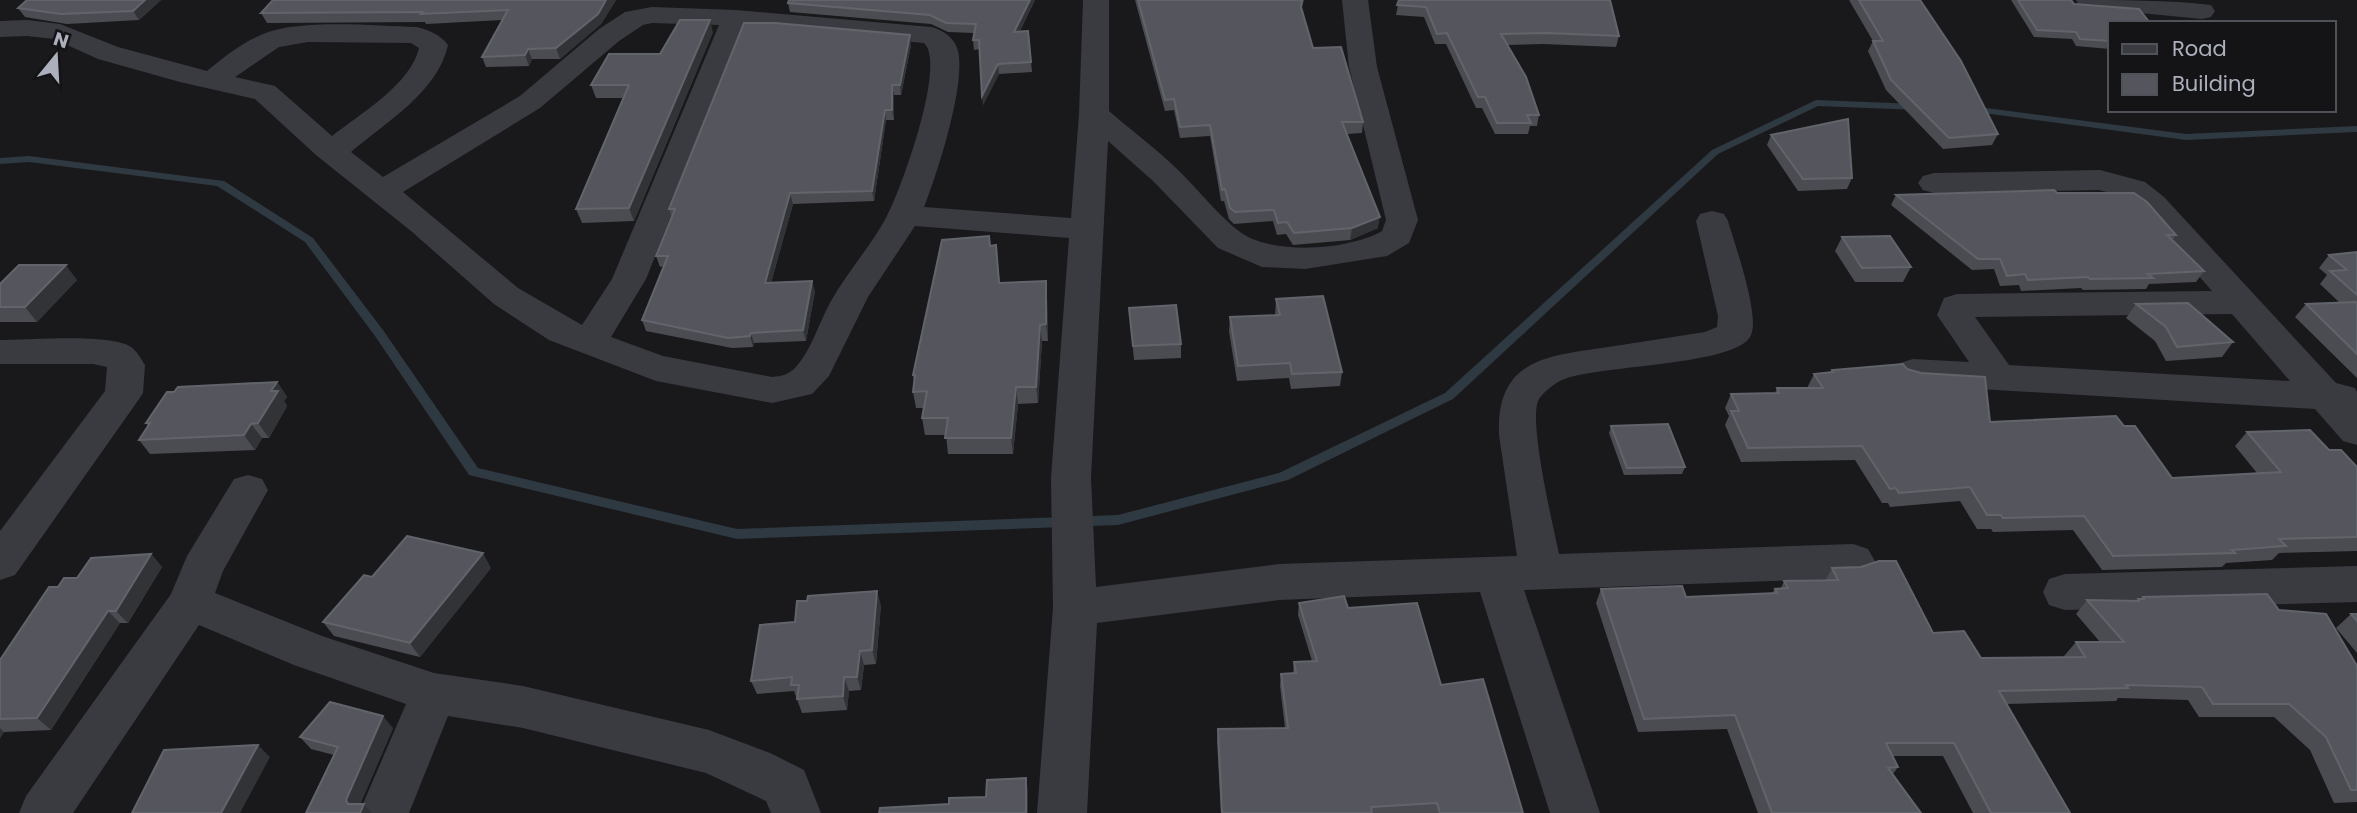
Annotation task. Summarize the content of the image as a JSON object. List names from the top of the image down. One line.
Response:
{"legend":["Road","Building"],"north":"top"}
